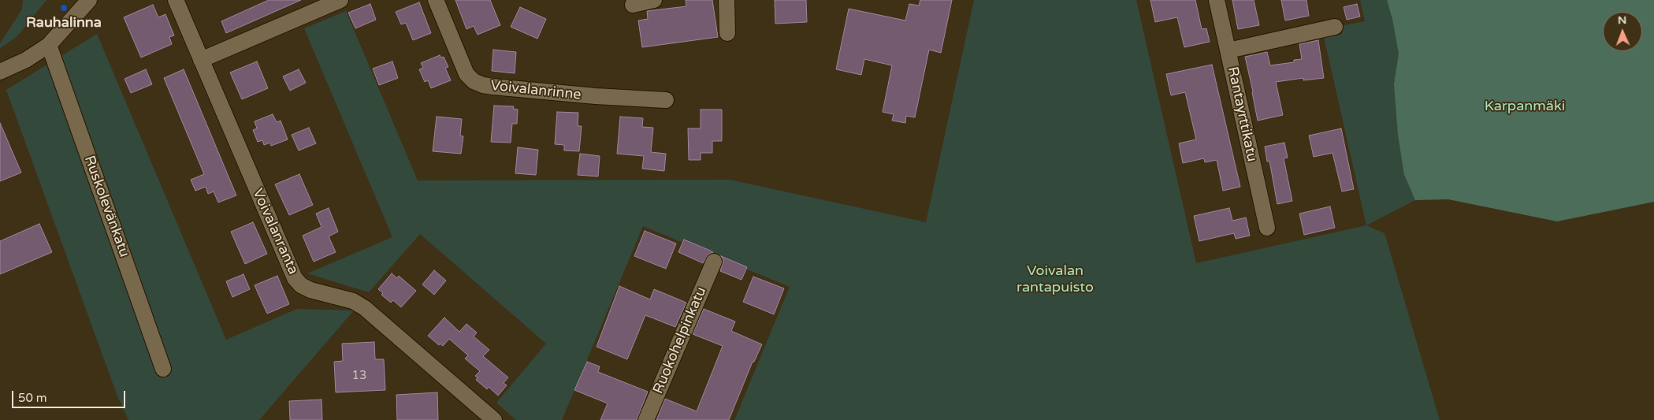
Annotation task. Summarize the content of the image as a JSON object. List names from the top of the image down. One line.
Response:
{"streets":{"street":["Voivalanrinne","Rantayrttikatu","Ruskolevänkatu","Voivalanranta","Ruokohelpinkatu"]},"parks":["Karpanmäki","Voivalan rantapuisto"],"places":["Rauhalinna"],"house_numbers":["13"],"scale_bar":"50 m","north":"top"}
